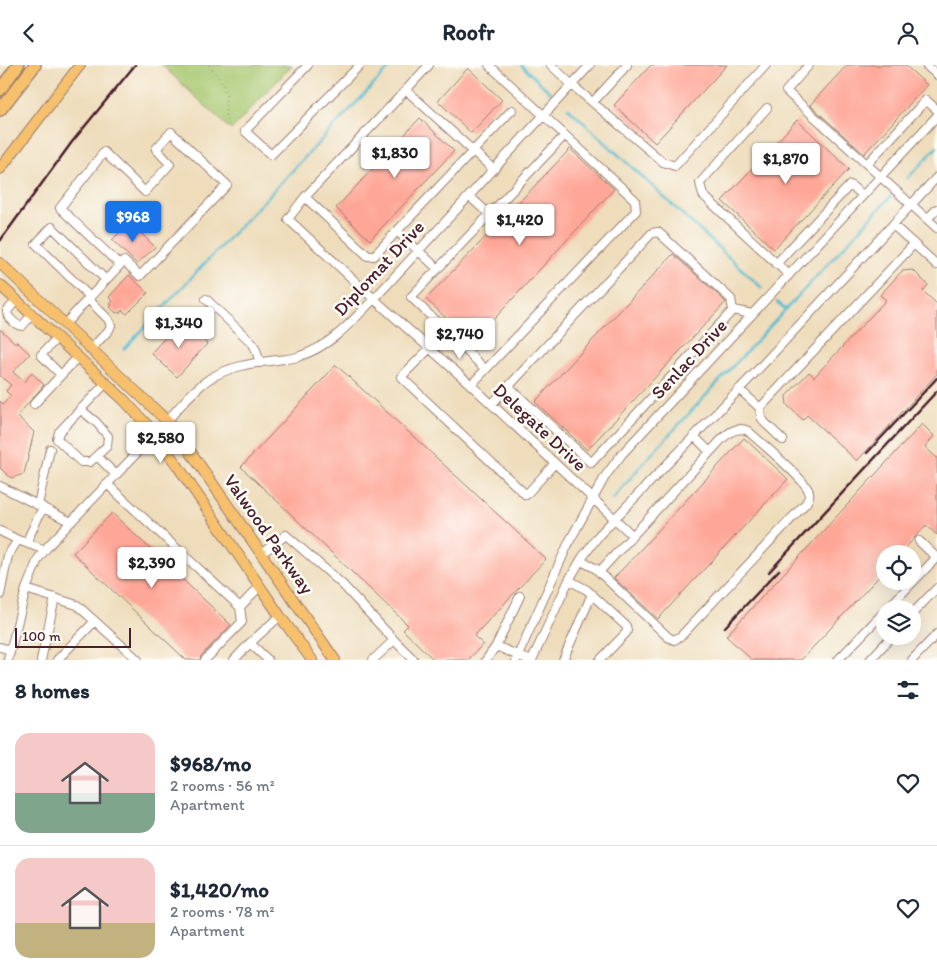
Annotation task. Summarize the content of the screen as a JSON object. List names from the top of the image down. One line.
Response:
{"streets":{"main road":["Valwood Parkway"],"street":["Diplomat Drive","Senlac Drive","Delegate Drive"]},"crossings":[["Diplomat Drive","Delegate Drive"],["Diplomat Drive","Valwood Parkway"],["Senlac Drive","Delegate Drive"]],"scale_bar":"100 m","page":{"header":"Roofr","price":["$1,830","$1,870","$968","$1,420","$1,340","$2,740","$2,580","$2,390"],"scale":"100 m","heading":"8 homes","list":[{"name":"$968/mo","note":"2 rooms · 56 m² · Apartment"},{"name":"$1,420/mo","note":"2 rooms · 78 m² · Apartment"}]}}
